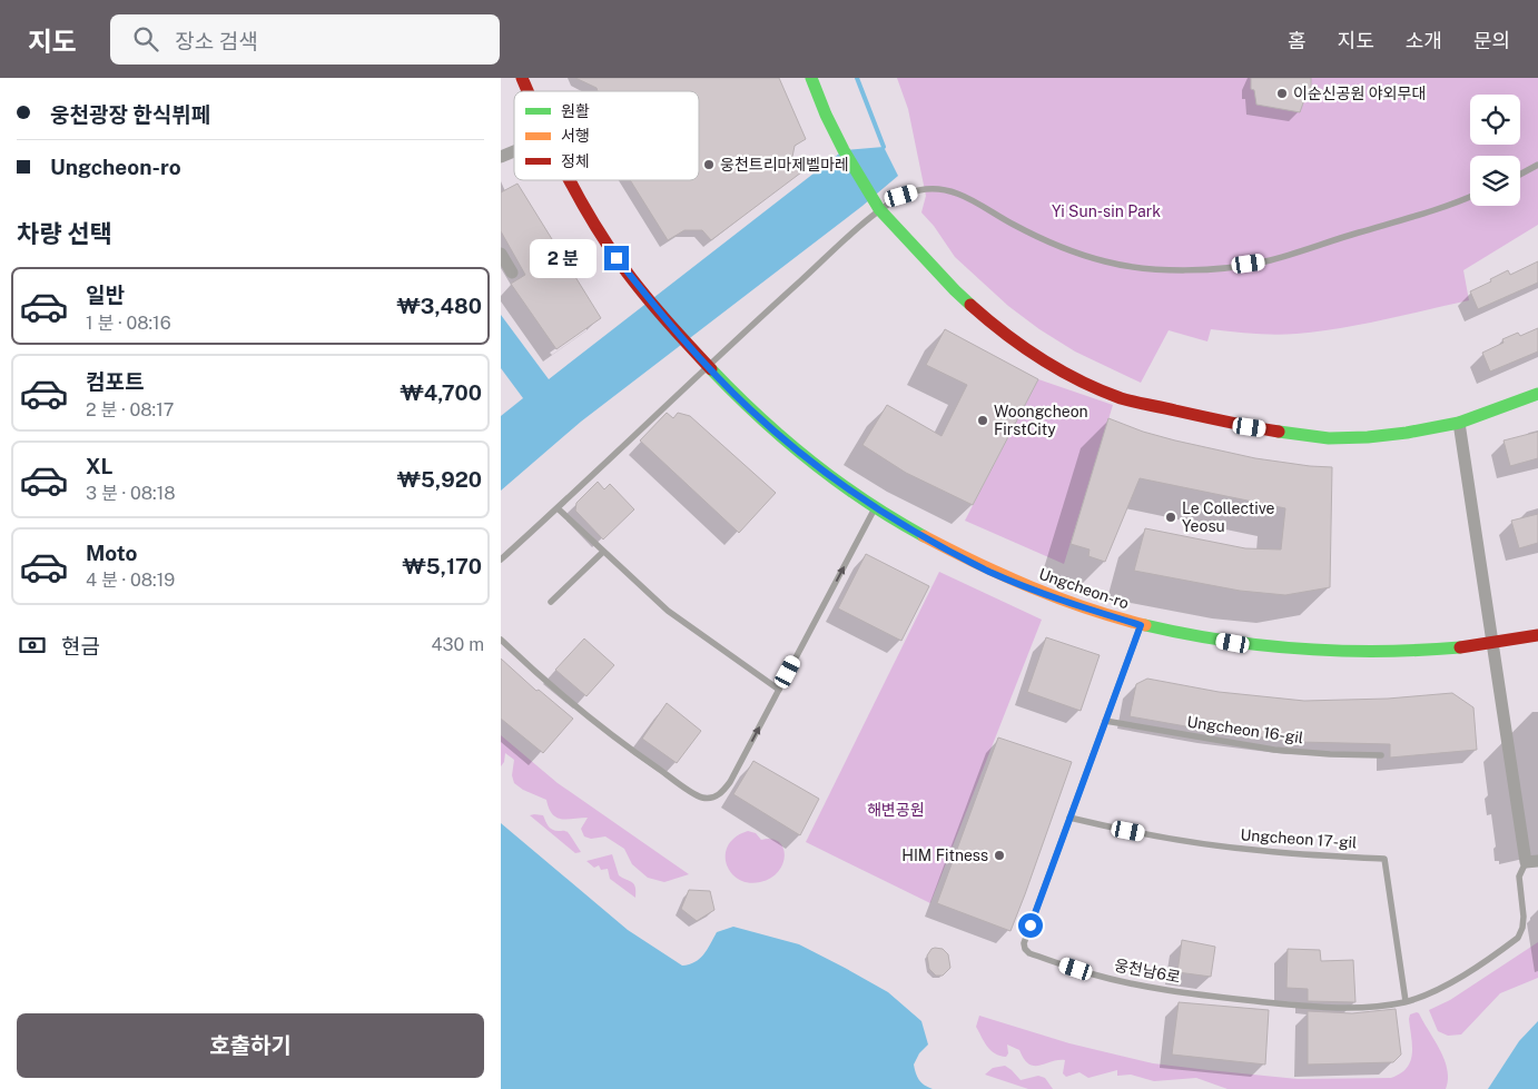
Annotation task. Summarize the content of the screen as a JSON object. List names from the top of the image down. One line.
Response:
{"streets":{"street":["Ungcheon-ro"],"lane":["Ungcheon 16-gil","Ungcheon 17-gil","웅천남6로"]},"crossings":[["Ungcheon-ro","웅천남6로"],["Ungcheon 16-gil","웅천남6로"],["Ungcheon 17-gil","웅천남6로"]],"parks":["Yi Sun-sin Park","해변공원"],"places":["이순신공원 야외무대","웅천트리마제벨마레","Woongcheon FirstCity","Le Collective Yeosu","HIM Fitness"],"legend":["원활","서행","정체"],"page":{"header":"지도","search":"장소 검색","nav":["홈","지도","소개","문의"],"banner":["웅천광장 한식뷔페","Ungcheon-ro"],"heading":"차량 선택","bubble":"2 분","list":[{"name":"일반","note":"1 분 · 08:16","value":"₩3,480"},{"name":"컴포트","note":"2 분 · 08:17","value":"₩4,700"},{"name":"XL","note":"3 분 · 08:18","value":"₩5,920"},{"name":"Moto","note":"4 분 · 08:19","value":"₩5,170"}],"pay":["현금","430 m"],"buttons":"호출하기"}}
